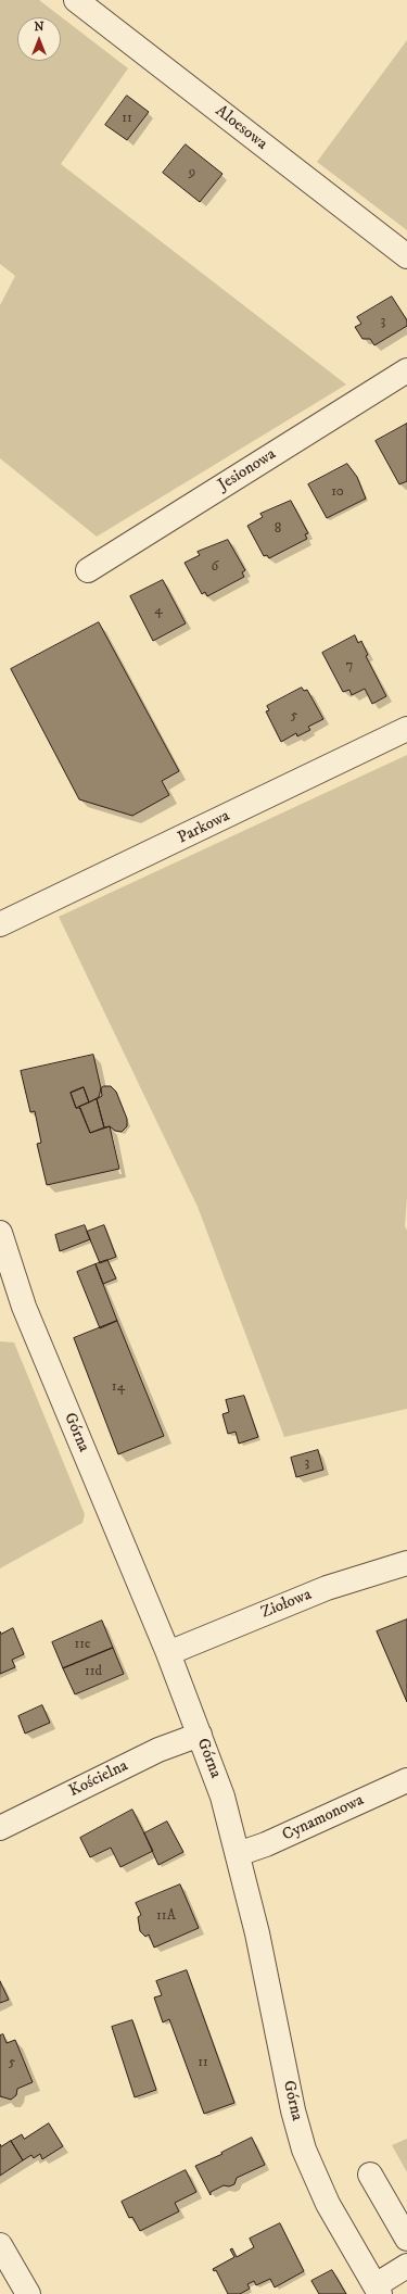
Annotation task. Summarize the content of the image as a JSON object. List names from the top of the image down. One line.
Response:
{"streets":{"street":["Aloesowa","Jesionowa","Parkowa","Górna","Ziołowa","Kościelna","Cynamonowa"]},"crossings":[["Górna","Ziołowa"],["Górna","Kościelna"],["Górna","Cynamonowa"]],"house_numbers":["11","9","3","10","8","6","4","7","5","14","3","11e","11d","11A","5","11"],"north":"top"}
